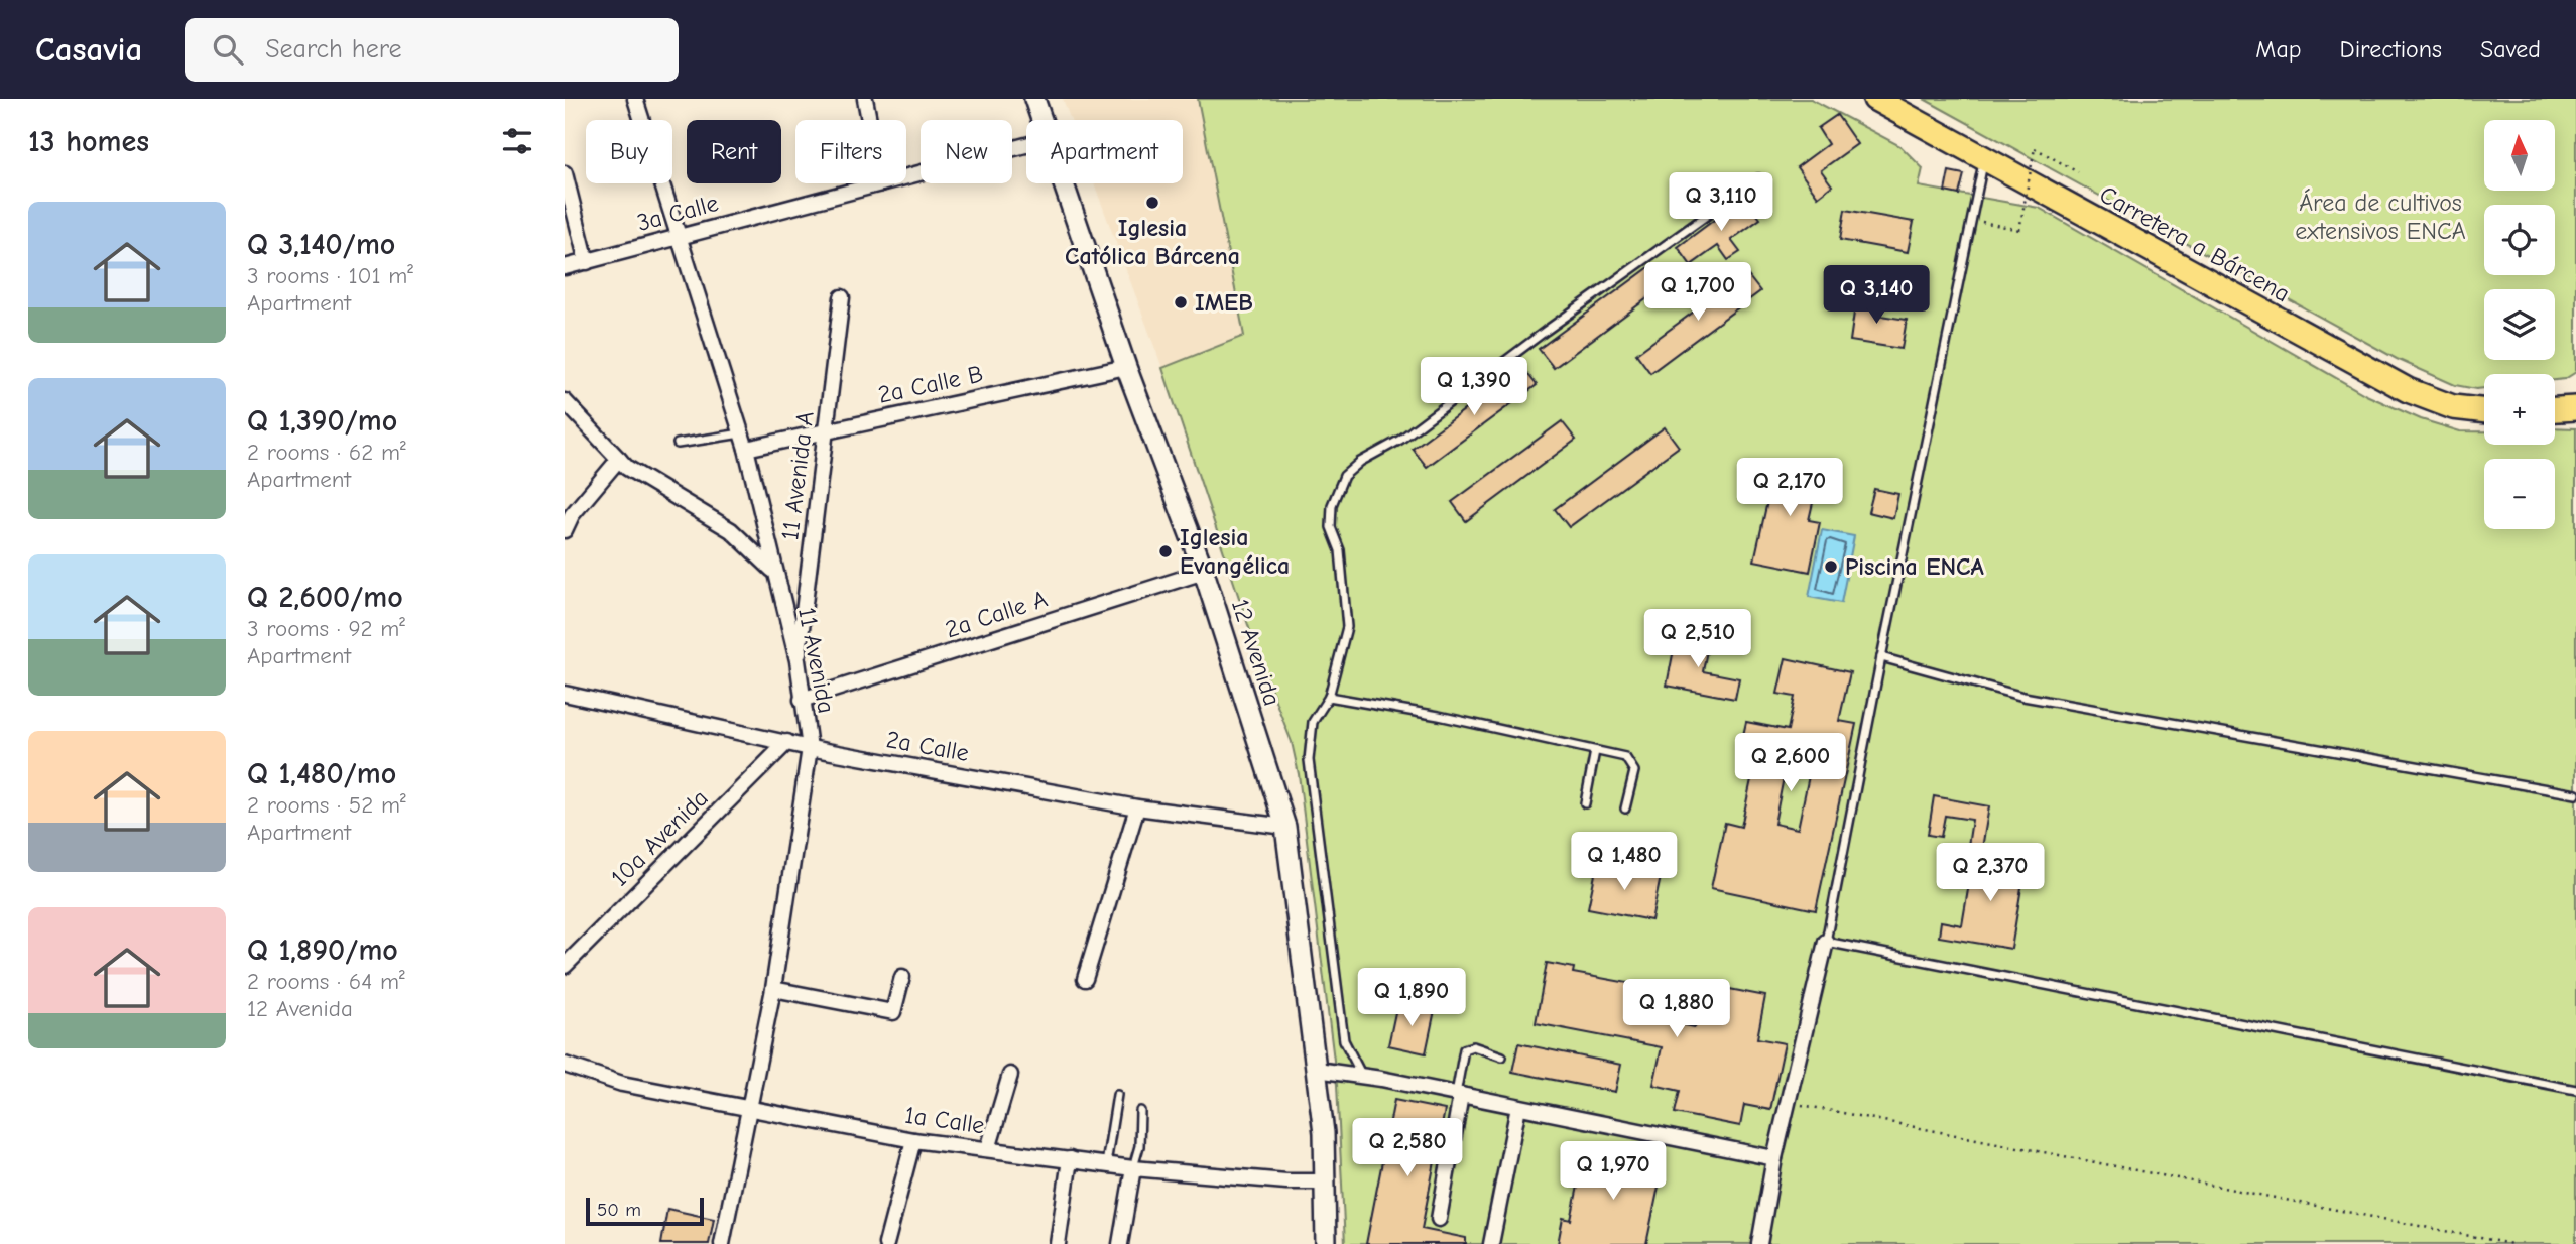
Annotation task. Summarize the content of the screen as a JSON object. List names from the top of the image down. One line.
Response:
{"streets":{"main road":["Carretera a Bárcena","12 Avenida"],"street":["3a Calle","2a Calle B","11 Avenida A","2a Calle A","11 Avenida","2a Calle","10a Avenida","1a Calle"]},"crossings":[["3a Calle","11 Avenida"],["2a Calle B","11 Avenida A"],["2a Calle B","12 Avenida"],["2a Calle B","11 Avenida"],["11 Avenida A","11 Avenida"],["2a Calle A","12 Avenida"],["2a Calle A","11 Avenida"],["12 Avenida","2a Calle"],["12 Avenida","1a Calle"],["11 Avenida","2a Calle"],["11 Avenida","1a Calle"],["2a Calle","10a Avenida"]],"parks":["Área de cultivos extensivos ENCA"],"places":["Iglesia Católica Bárcena","IMEB","Iglesia Evangélica","Piscina ENCA"],"scale_bar":"50 m","north":"top","page":{"header":"Casavia","search":"Search here","nav":["Map","Directions","Saved"],"heading":"13 homes","map_buttons":["+","−"],"chip":["Buy","Rent","Filters","New","Apartment"],"price":["Q 3,110","Q 1,700","Q 3,140","Q 1,390","Q 2,170","Q 2,510","Q 2,600","Q 1,480","Q 2,370","Q 1,890","Q 1,880","Q 2,580","Q 1,970"],"list":[{"name":"Q 3,140/mo","note":"3 rooms · 101 m² · Apartment"},{"name":"Q 1,390/mo","note":"2 rooms · 62 m² · Apartment"},{"name":"Q 2,600/mo","note":"3 rooms · 92 m² · Apartment"},{"name":"Q 1,480/mo","note":"2 rooms · 52 m² · Apartment"},{"name":"Q 1,890/mo","note":"2 rooms · 64 m² · 12 Avenida"}],"scale":"50 m"}}
